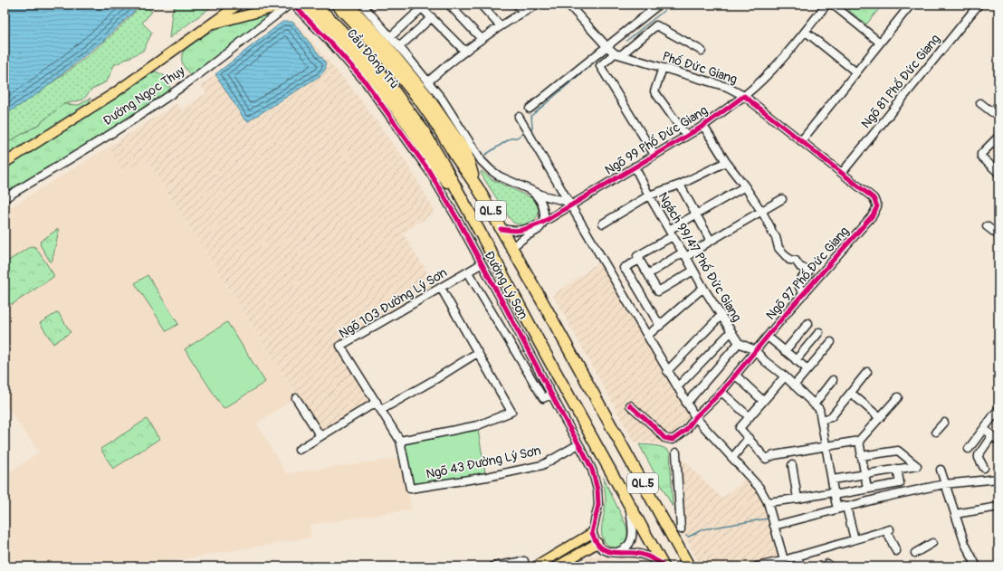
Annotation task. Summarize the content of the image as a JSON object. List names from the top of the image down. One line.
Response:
{"streets":{"highway":["Cầu Đông Trù","QL.5","Đường Lý Sơn"],"main road":["Đường Ngọc Thụy"],"street":["Phố Đức Giang","Ngõ 81 Phố Đức Giang","Ngõ 99 Phố Đức Giang","Ngách 99/47 Phố Đức Giang","Ngõ 97 Phố Đức Giang","Ngõ 103 Đường Lý Sơn","Ngõ 43 Đường Lý Sơn"]},"crossings":[["Cầu Đông Trù","Đường Lý Sơn"],["Phố Đức Giang","Ngõ 99 Phố Đức Giang"],["Phố Đức Giang","Ngõ 97 Phố Đức Giang"],["Ngõ 81 Phố Đức Giang","Ngõ 97 Phố Đức Giang"],["Ngõ 99 Phố Đức Giang","Ngách 99/47 Phố Đức Giang"],["Ngõ 99 Phố Đức Giang","Ngõ 97 Phố Đức Giang"],["Đường Lý Sơn","Ngõ 103 Đường Lý Sơn"],["Đường Lý Sơn","Ngõ 43 Đường Lý Sơn"],["Ngõ 103 Đường Lý Sơn","Ngõ 43 Đường Lý Sơn"]]}
